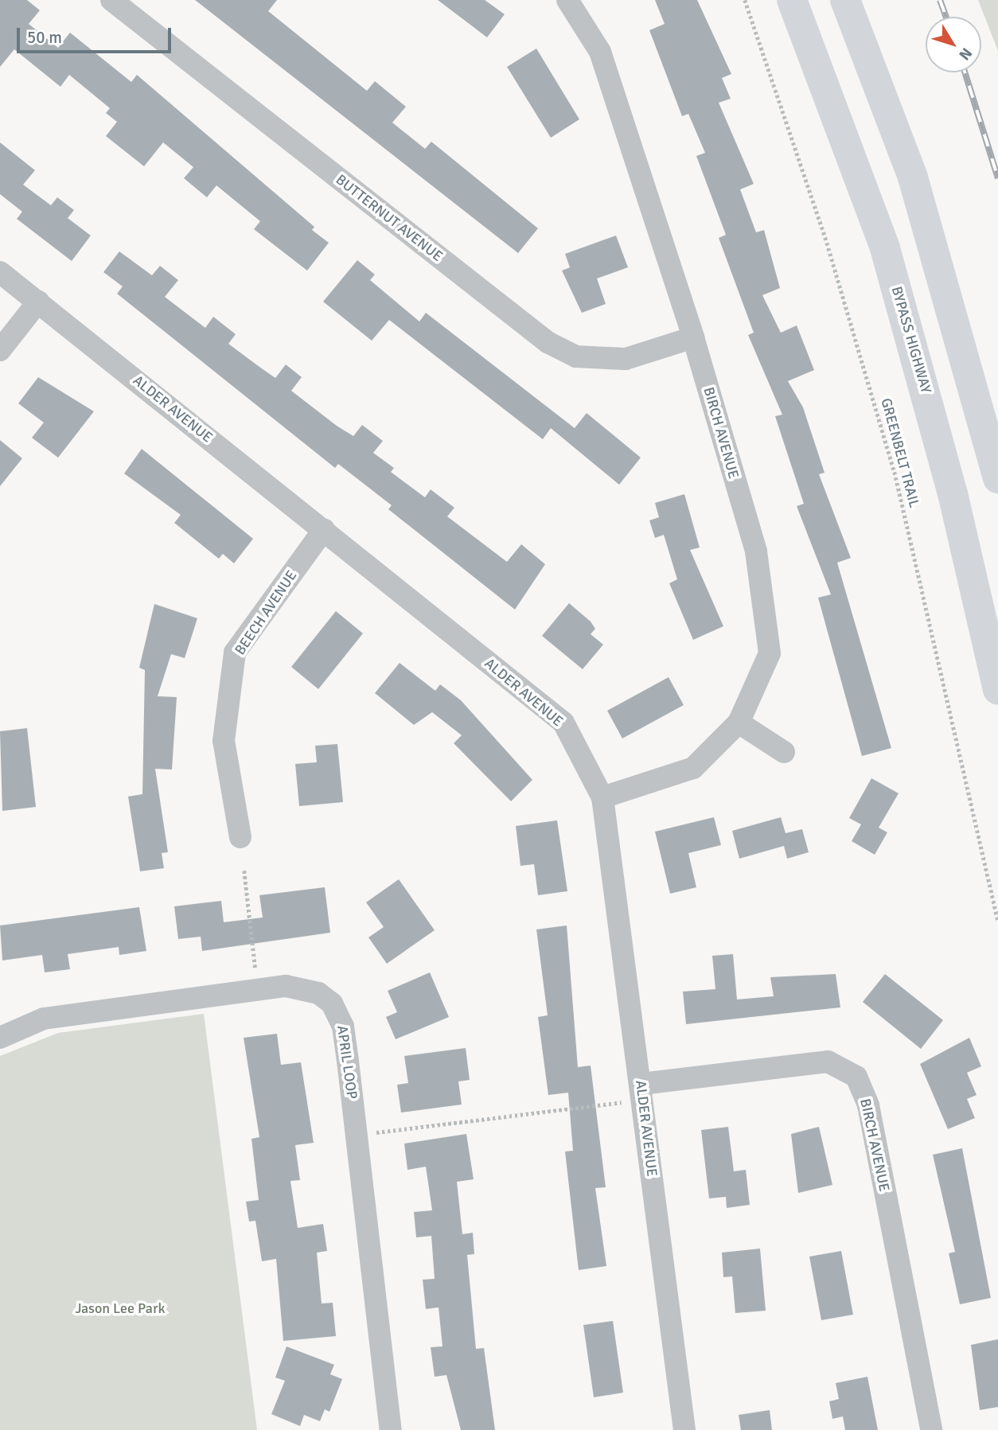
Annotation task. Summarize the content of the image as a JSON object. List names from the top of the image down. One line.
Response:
{"streets":{"highway":["BYPASS HIGHWAY"],"street":["BUTTERNUT AVENUE","ALDER AVENUE","BIRCH AVENUE","BEECH AVENUE","APRIL LOOP"],"path":["GREENBELT TRAIL"]},"crossings":[["BUTTERNUT AVENUE","BIRCH AVENUE"],["ALDER AVENUE","BIRCH AVENUE"],["ALDER AVENUE","BEECH AVENUE"]],"parks":["Jason Lee Park"],"scale_bar":"50 m","north":"bottom right"}
